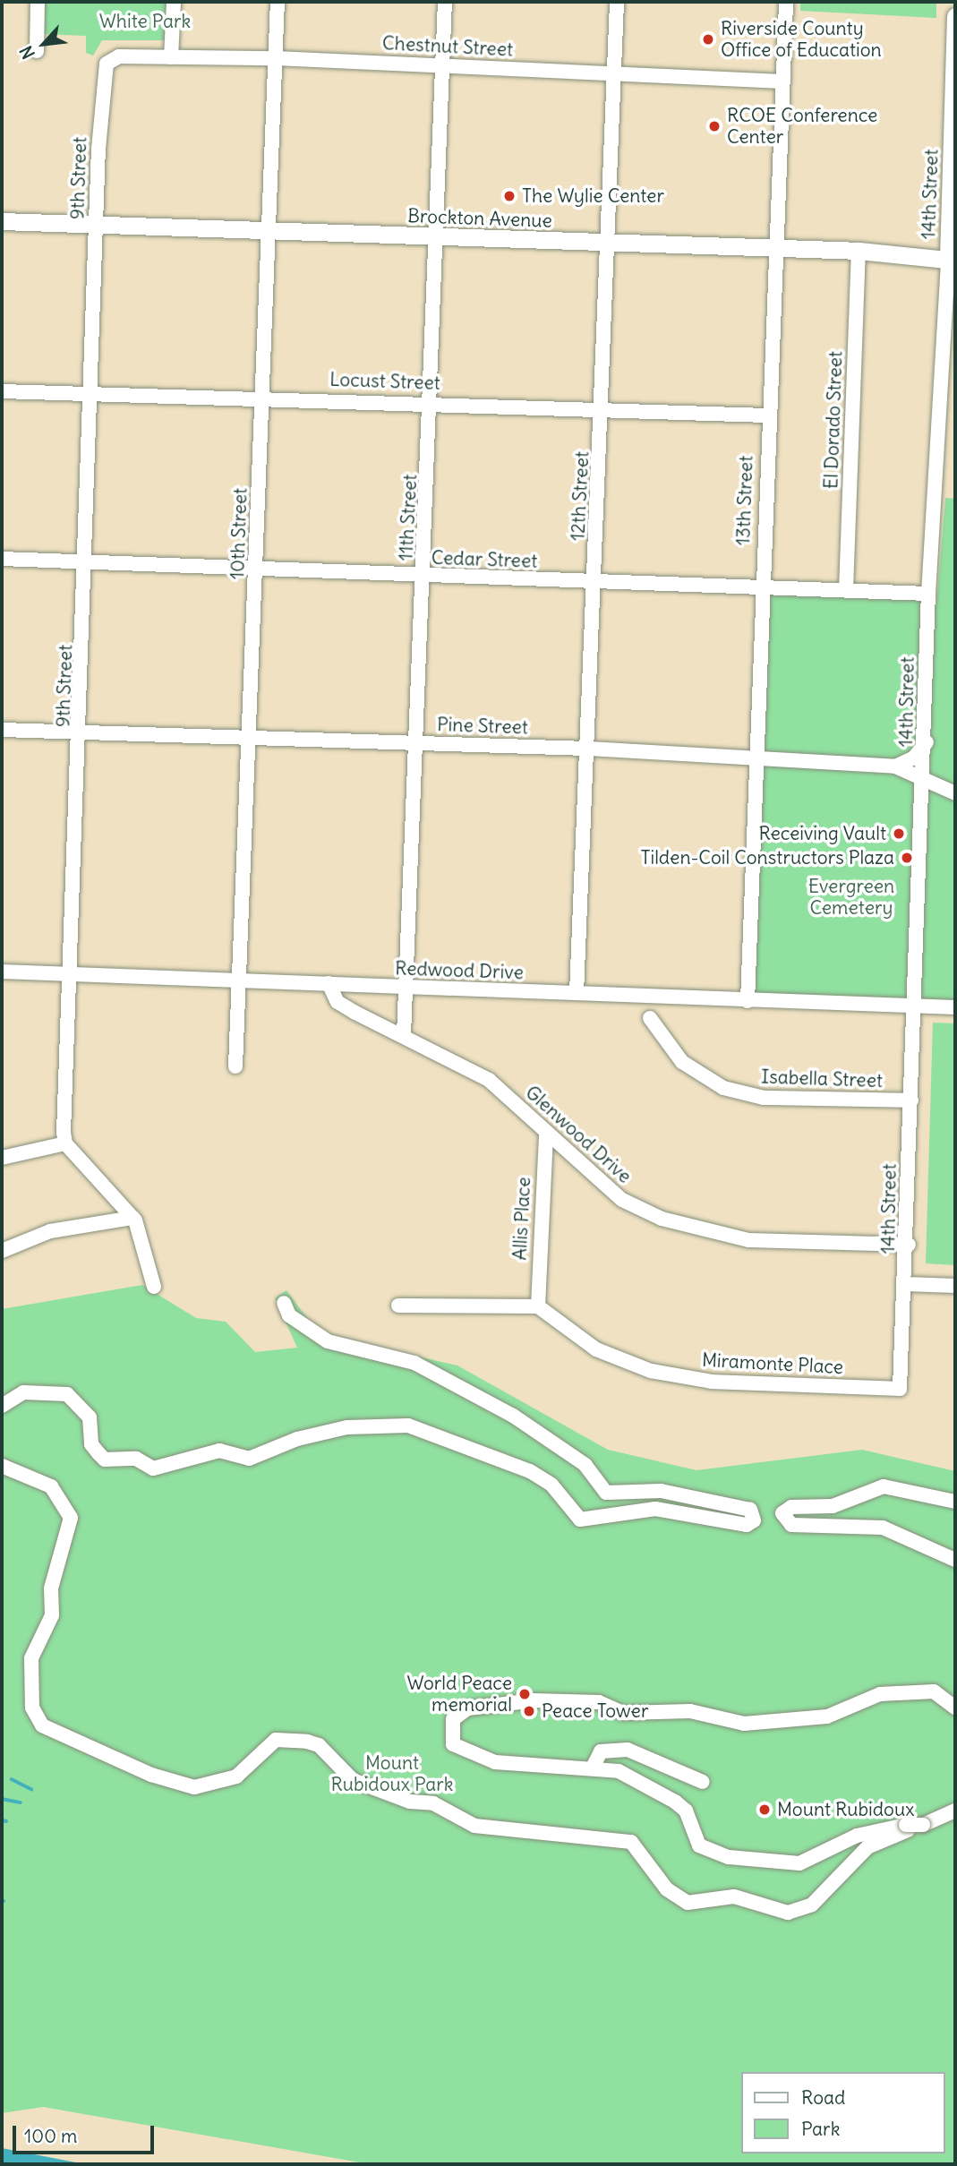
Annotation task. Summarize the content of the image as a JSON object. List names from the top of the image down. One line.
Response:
{"streets":{"main road":["14th Street","Brockton Avenue"],"street":["Chestnut Street","9th Street","Locust Street","El Dorado Street","12th Street","13th Street","11th Street","10th Street","Cedar Street","Pine Street","Redwood Drive","Isabella Street","Glenwood Drive","Allis Place","Miramonte Place"]},"crossings":[["Chestnut Street","9th Street"],["Chestnut Street","12th Street"],["Chestnut Street","13th Street"],["Chestnut Street","11th Street"],["Chestnut Street","10th Street"],["9th Street","Brockton Avenue"],["9th Street","Locust Street"],["9th Street","Cedar Street"],["9th Street","Pine Street"],["9th Street","Redwood Drive"],["14th Street","Brockton Avenue"],["14th Street","Cedar Street"],["14th Street","Pine Street"],["14th Street","Redwood Drive"],["14th Street","Isabella Street"],["14th Street","Glenwood Drive"],["14th Street","Miramonte Place"],["Brockton Avenue","El Dorado Street"],["Brockton Avenue","12th Street"],["Brockton Avenue","13th Street"],["Brockton Avenue","11th Street"],["Brockton Avenue","10th Street"],["Locust Street","12th Street"],["Locust Street","13th Street"],["Locust Street","11th Street"],["Locust Street","10th Street"],["El Dorado Street","Cedar Street"],["12th Street","Cedar Street"],["12th Street","Pine Street"],["12th Street","Redwood Drive"],["13th Street","Cedar Street"],["13th Street","Pine Street"],["13th Street","Redwood Drive"],["11th Street","Cedar Street"],["11th Street","Pine Street"],["11th Street","Redwood Drive"],["11th Street","Glenwood Drive"],["10th Street","Cedar Street"],["10th Street","Pine Street"],["10th Street","Redwood Drive"],["Redwood Drive","Glenwood Drive"],["Glenwood Drive","Allis Place"],["Allis Place","Miramonte Place"]],"parks":["White Park","Evergreen Cemetery","Mount Rubidoux Park"],"places":["Riverside County Office of Education","RCOE Conference Center","The Wylie Center","Receiving Vault","Tilden-Coil Constructors Plaza","World Peace memorial","Peace Tower","Mount Rubidoux"],"legend":["Road","Park"],"scale_bar":"100 m","north":"bottom left"}
